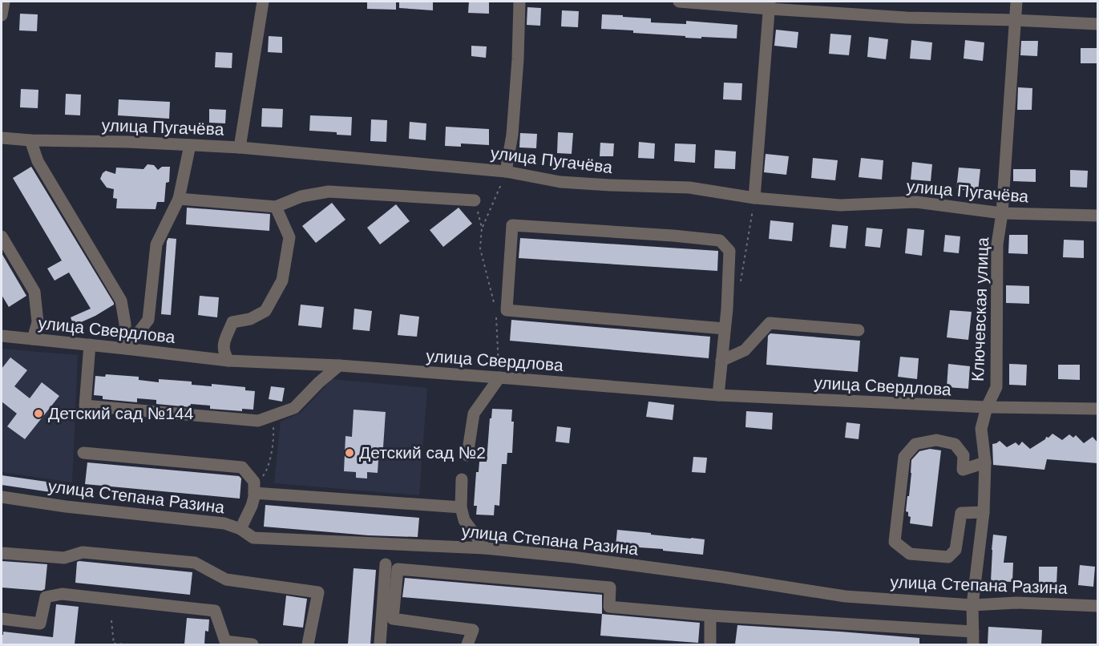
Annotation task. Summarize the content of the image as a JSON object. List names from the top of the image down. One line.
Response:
{"streets":{"street":["улица Пугачёва","Ключевская улица","улица Свердлова","улица Степана Разина"]},"crossings":[["улица Пугачёва","Ключевская улица"],["Ключевская улица","улица Свердлова"],["Ключевская улица","улица Степана Разина"]],"places":["Детский сад №144","Детский сад №2"]}
